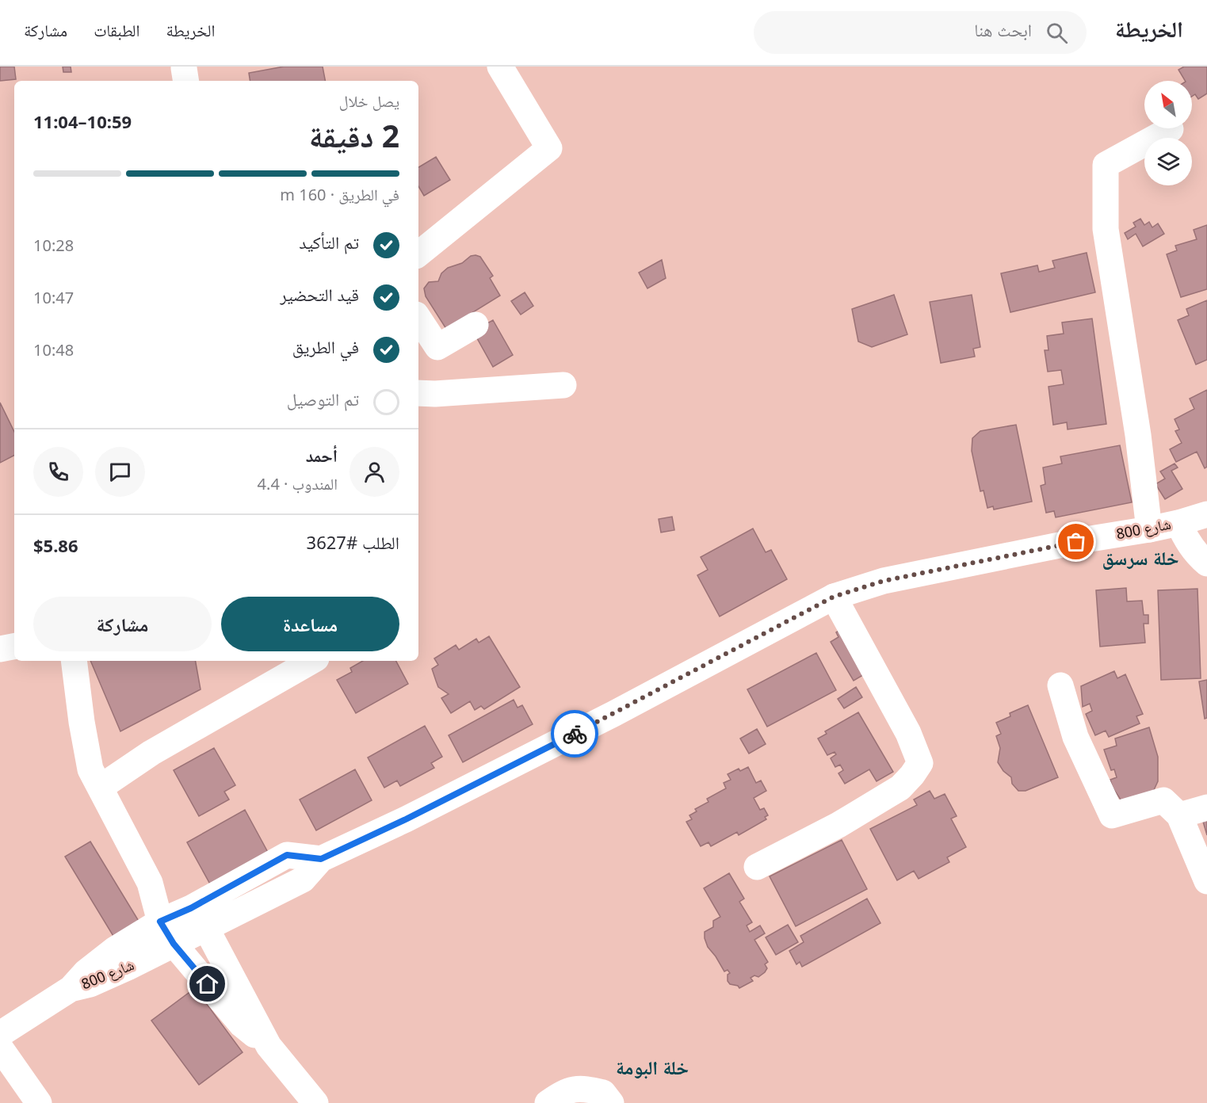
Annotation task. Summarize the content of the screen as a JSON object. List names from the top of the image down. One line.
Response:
{"streets":{"street":["شارع 800"]},"districts":["خلة سرسق","خلة البومة"],"north":"top left","page":{"header":"الخريطة","search":"ابحث هنا","nav":["الخريطة","الطبقات","مشاركة"],"heading":["2 دقيقة","يصل خلال","10:59–11:04"],"panel":["أحمد","المندوب · 4.4","الطلب #3627","$5.86"],"bar":"في الطريق · 160 m","list":[["تم التأكيد","10:28"],["قيد التحضير","10:47"],["في الطريق","10:48"],"تم التوصيل"],"buttons":["مساعدة","مشاركة"]}}
